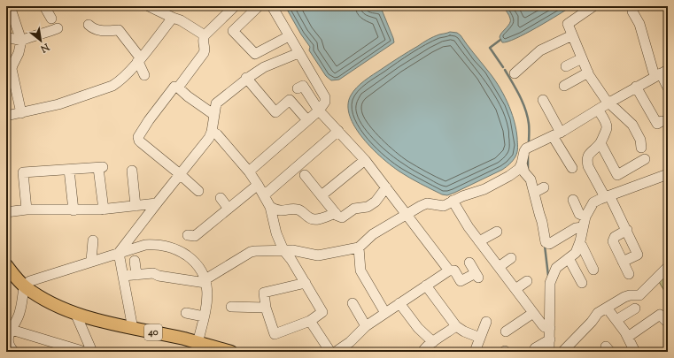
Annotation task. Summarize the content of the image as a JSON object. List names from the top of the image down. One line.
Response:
{"streets":{"main road":["40"]},"north":"bottom right"}
